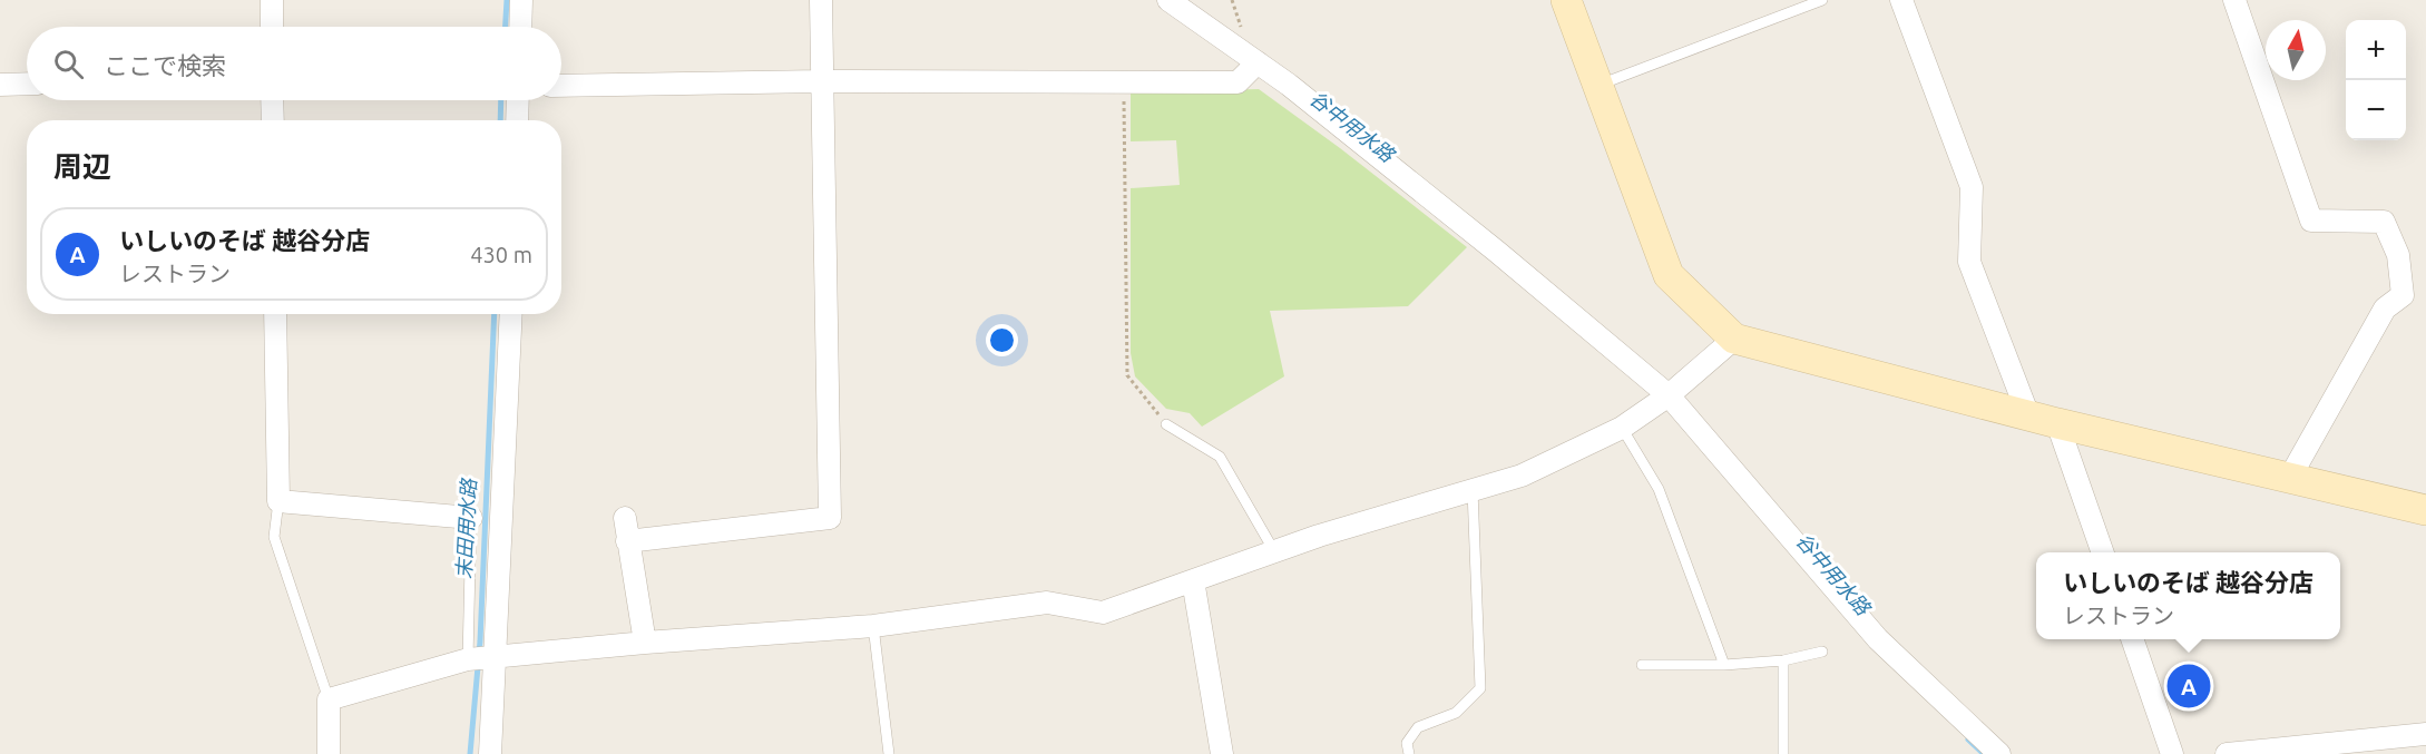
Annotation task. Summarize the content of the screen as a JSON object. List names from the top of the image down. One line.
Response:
{"water":["谷中用水路","末田用水路"],"north":"top","page":{"map_buttons":["+","−"],"search":"ここで検索","heading":"周辺","list":[{"mark":"A","name":"いしいのそば 越谷分店","note":"レストラン","value":"430 m"}],"popup":["いしいのそば 越谷分店","レストラン"],"pins":"A"}}
